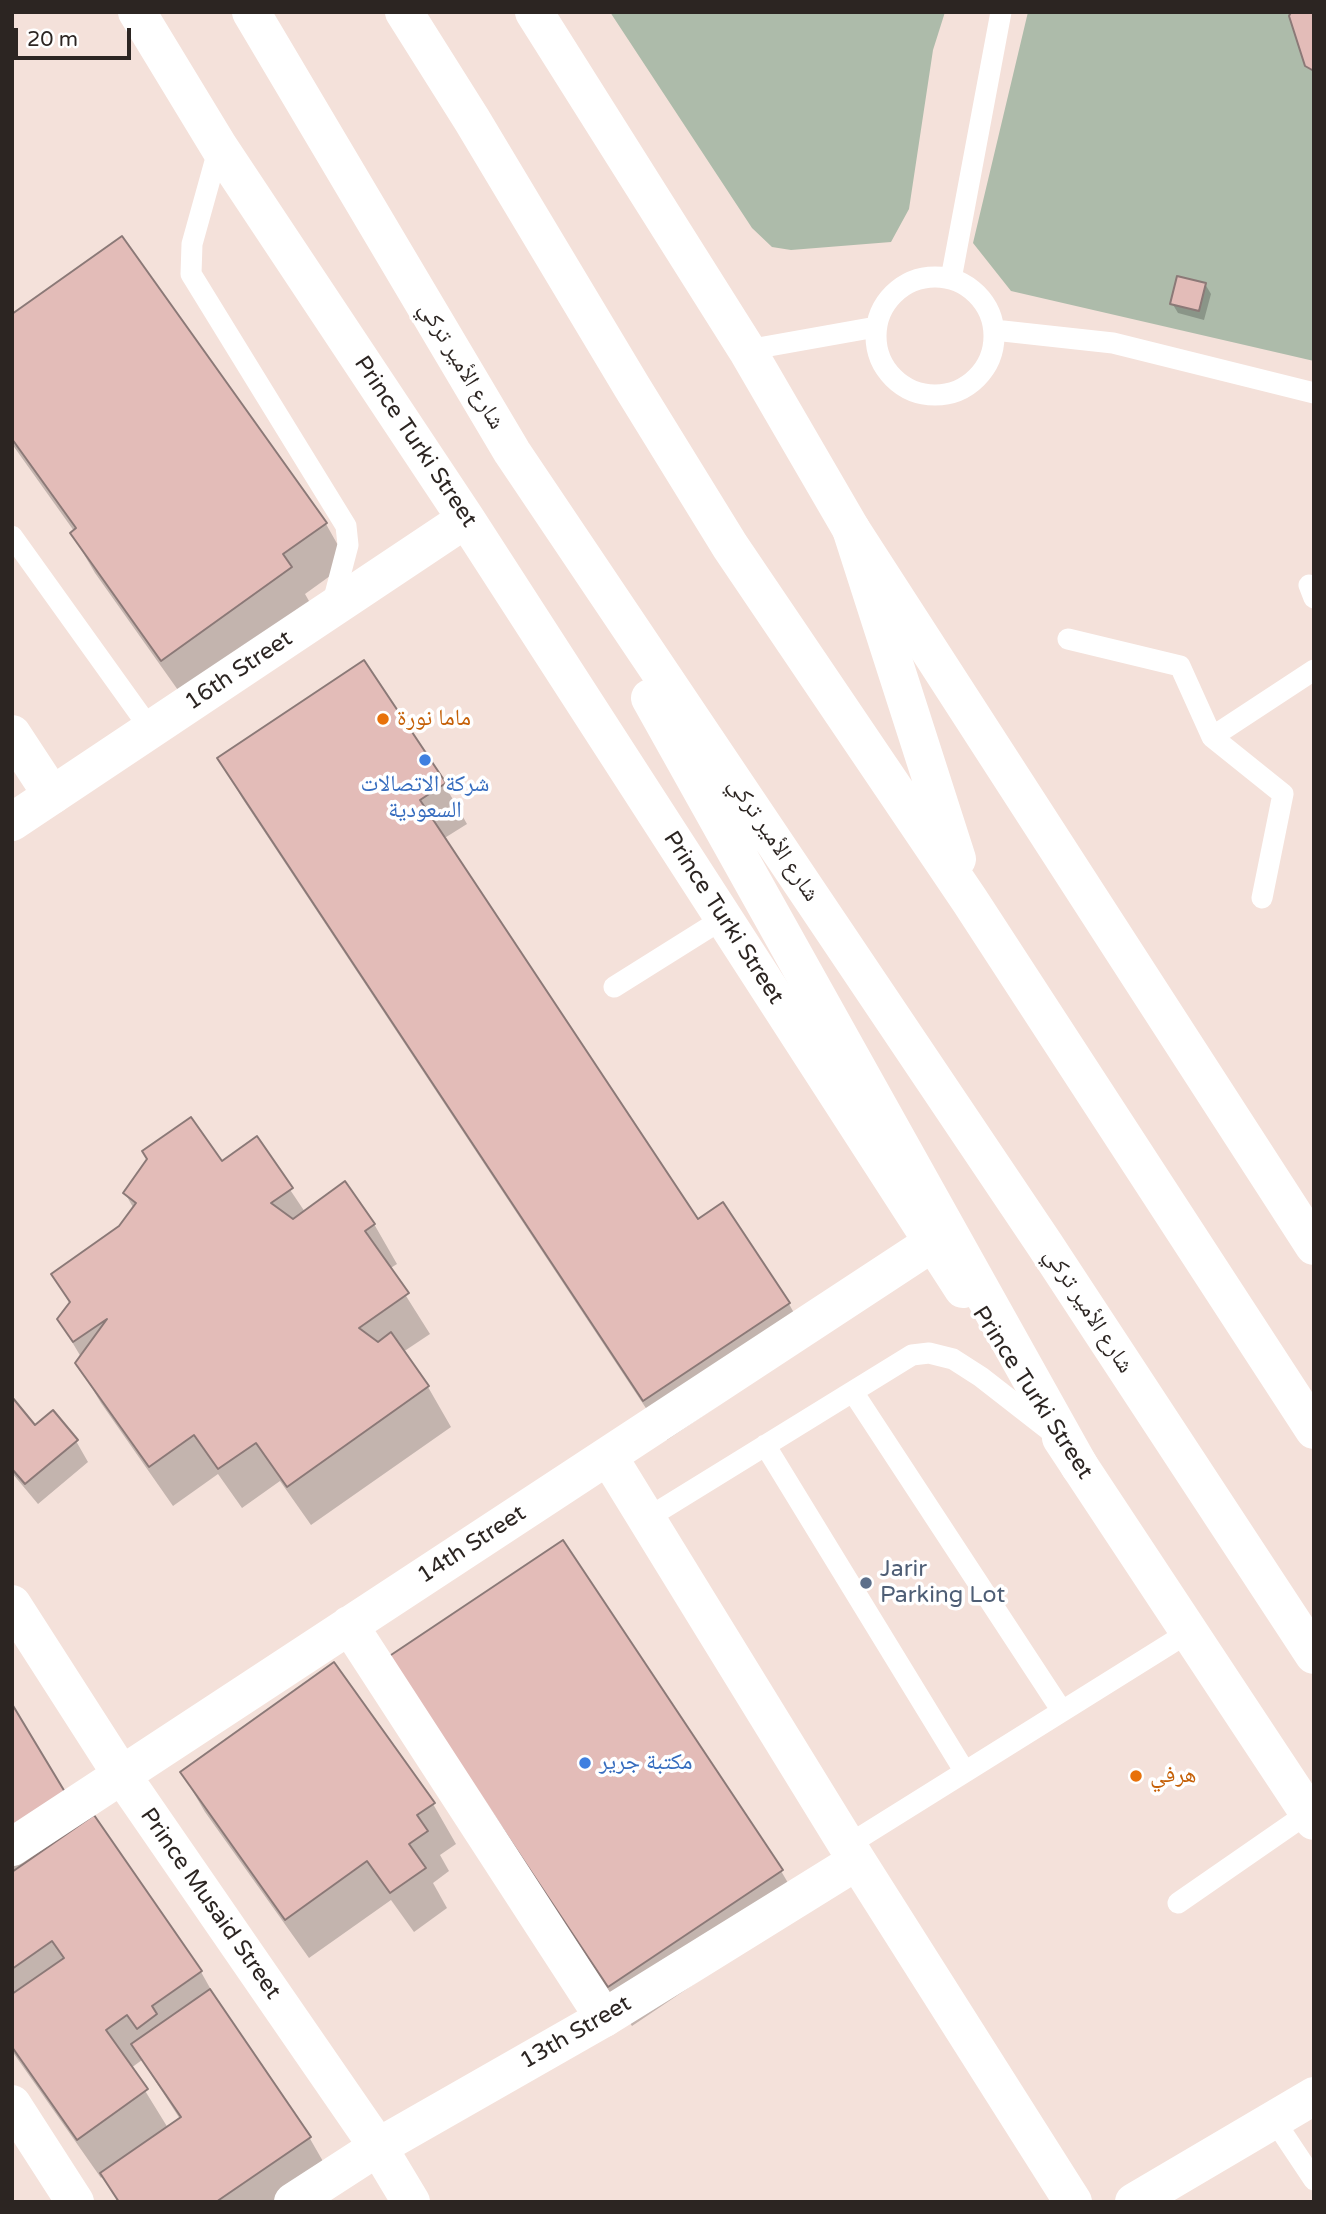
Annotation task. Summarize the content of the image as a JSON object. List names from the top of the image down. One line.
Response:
{"streets":{"street":["شارع الأمير تركي","Prince Turki Street","16th Street","14th Street","Prince Musaid Street","13th Street"]},"crossings":[["Prince Turki Street","16th Street"],["Prince Turki Street","14th Street"],["14th Street","Prince Musaid Street"],["Prince Musaid Street","13th Street"]],"places":["ماما نورة","شركة الاتصالات السعودية","Jarir Parking Lot","مكتبة جرير","هرفي"],"scale_bar":"20 m"}
